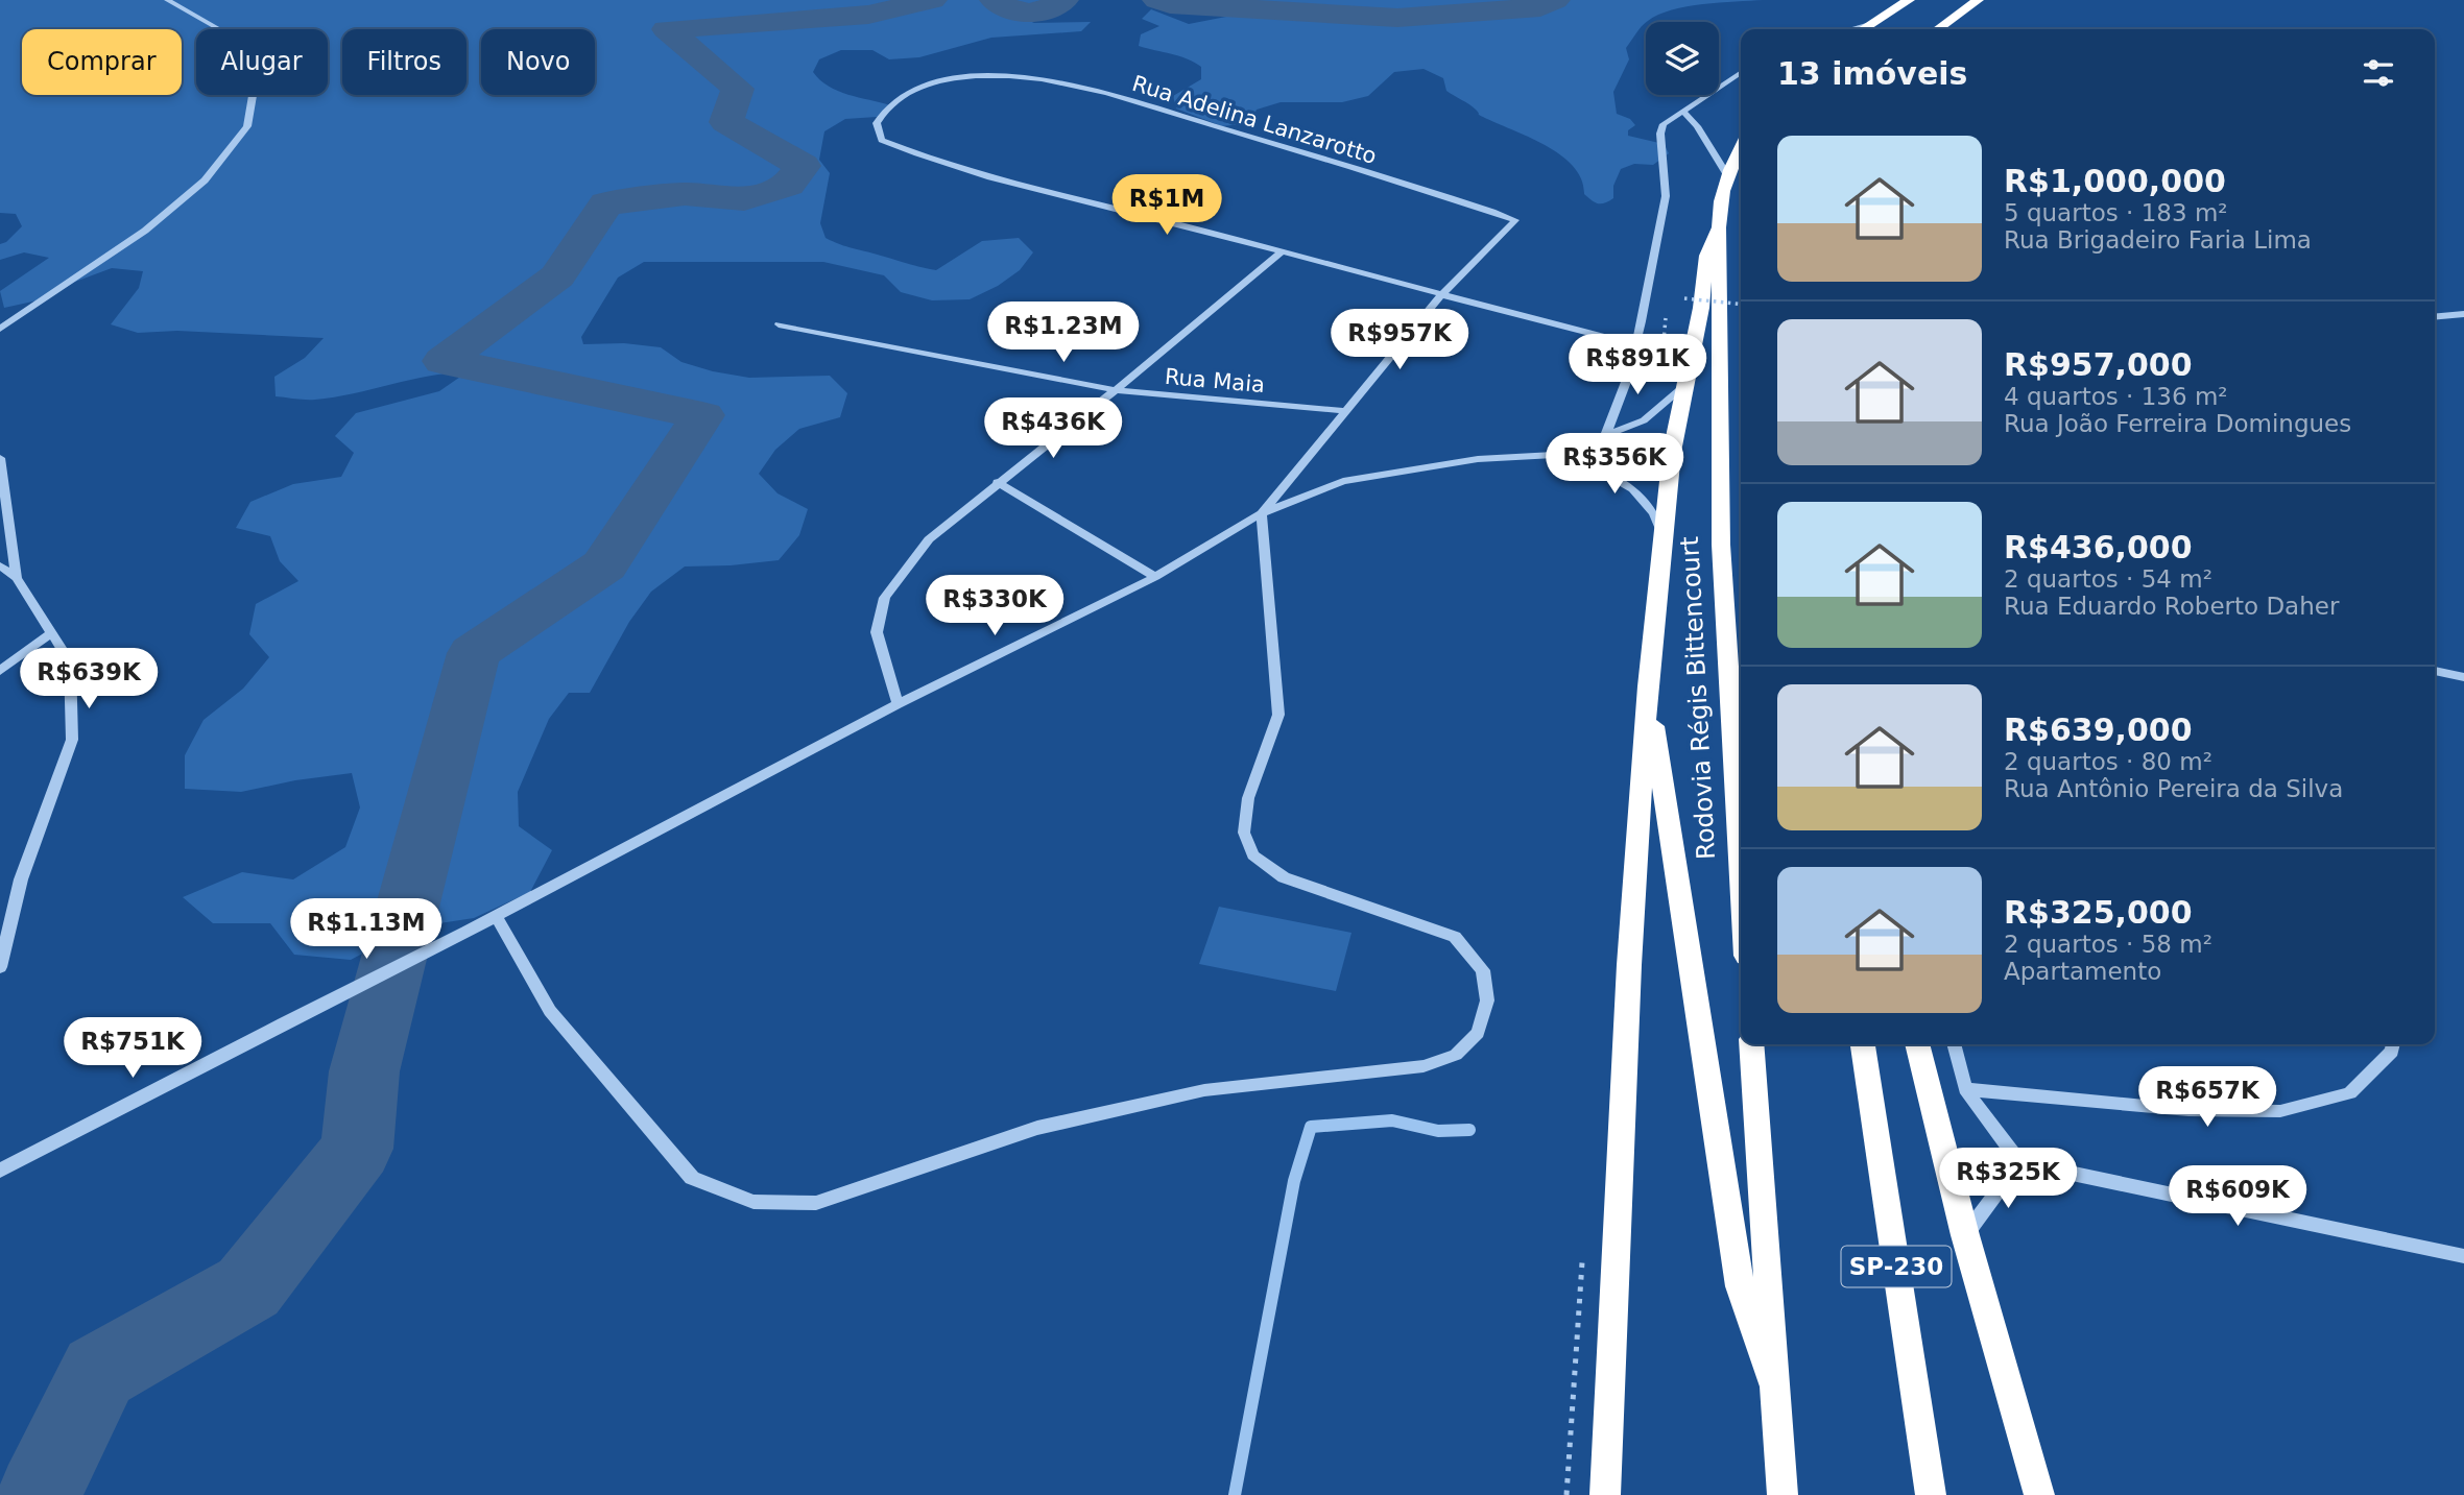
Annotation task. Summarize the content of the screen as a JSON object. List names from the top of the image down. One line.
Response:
{"streets":{"highway":["Rodovia Régis Bittencourt","SP-230"],"street":["Rua Adelina Lanzarotto","Rua Maia"]},"page":{"chip":["Comprar","Alugar","Filtros","Novo"],"heading":"13 imóveis","list":[{"name":"R$1,000,000","note":"5 quartos · 183 m² · Rua Brigadeiro Faria Lima"},{"name":"R$957,000","note":"4 quartos · 136 m² · Rua João Ferreira Domingues"},{"name":"R$436,000","note":"2 quartos · 54 m² · Rua Eduardo Roberto Daher"},{"name":"R$639,000","note":"2 quartos · 80 m² · Rua Antônio Pereira da Silva"},{"name":"R$325,000","note":"2 quartos · 58 m² · Apartamento"}],"price":["R$1M","R$1.23M","R$957K","R$891K","R$436K","R$356K","R$330K","R$639K","R$1.13M","R$751K","R$657K","R$325K","R$609K"]}}
